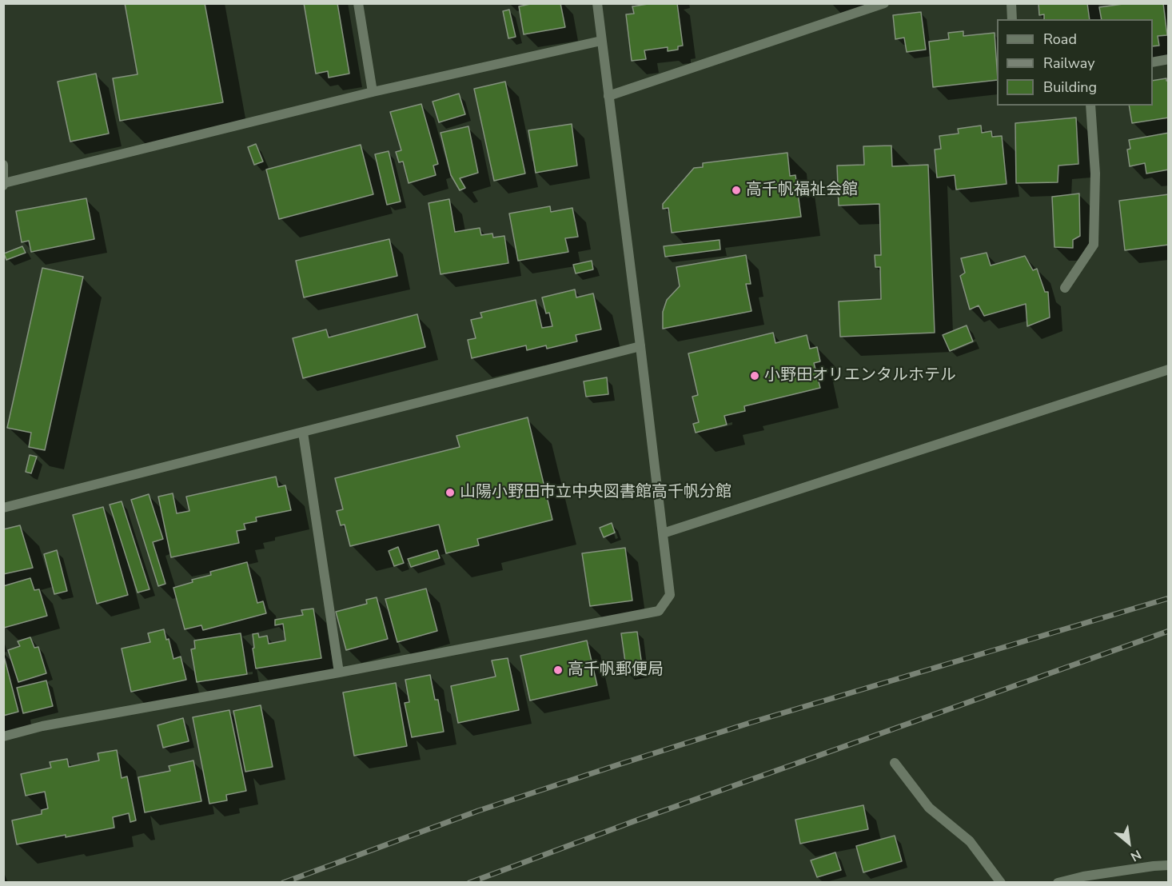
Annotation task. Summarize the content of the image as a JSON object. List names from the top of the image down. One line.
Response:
{"places":["高千帆福祉会館","小野田オリエンタルホテル","山陽小野田市立中央図書館高千帆分館","高千帆郵便局"],"legend":["Road","Railway","Building"],"north":"bottom right"}
